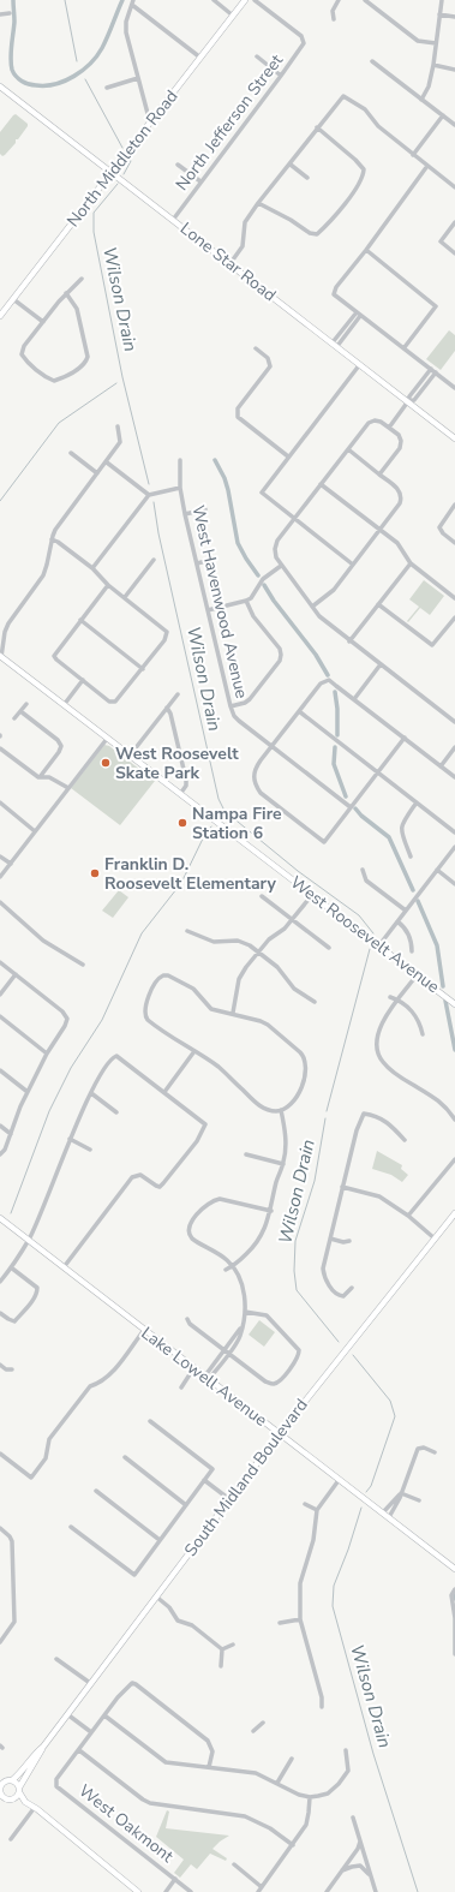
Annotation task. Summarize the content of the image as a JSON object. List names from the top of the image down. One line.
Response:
{"streets":{"main road":["North Middleton Road","Lone Star Road","West Roosevelt Avenue","Lake Lowell Avenue","South Midland Boulevard"],"street":["North Jefferson Street","West Havenwood Avenue","West Oakmont"]},"crossings":[["North Jefferson Street","Lone Star Road"],["North Middleton Road","Lone Star Road"],["Lake Lowell Avenue","South Midland Boulevard"]],"water":["Wilson Drain"],"places":["West Roosevelt Skate Park","Nampa Fire Station 6","Franklin D. Roosevelt Elementary"]}
